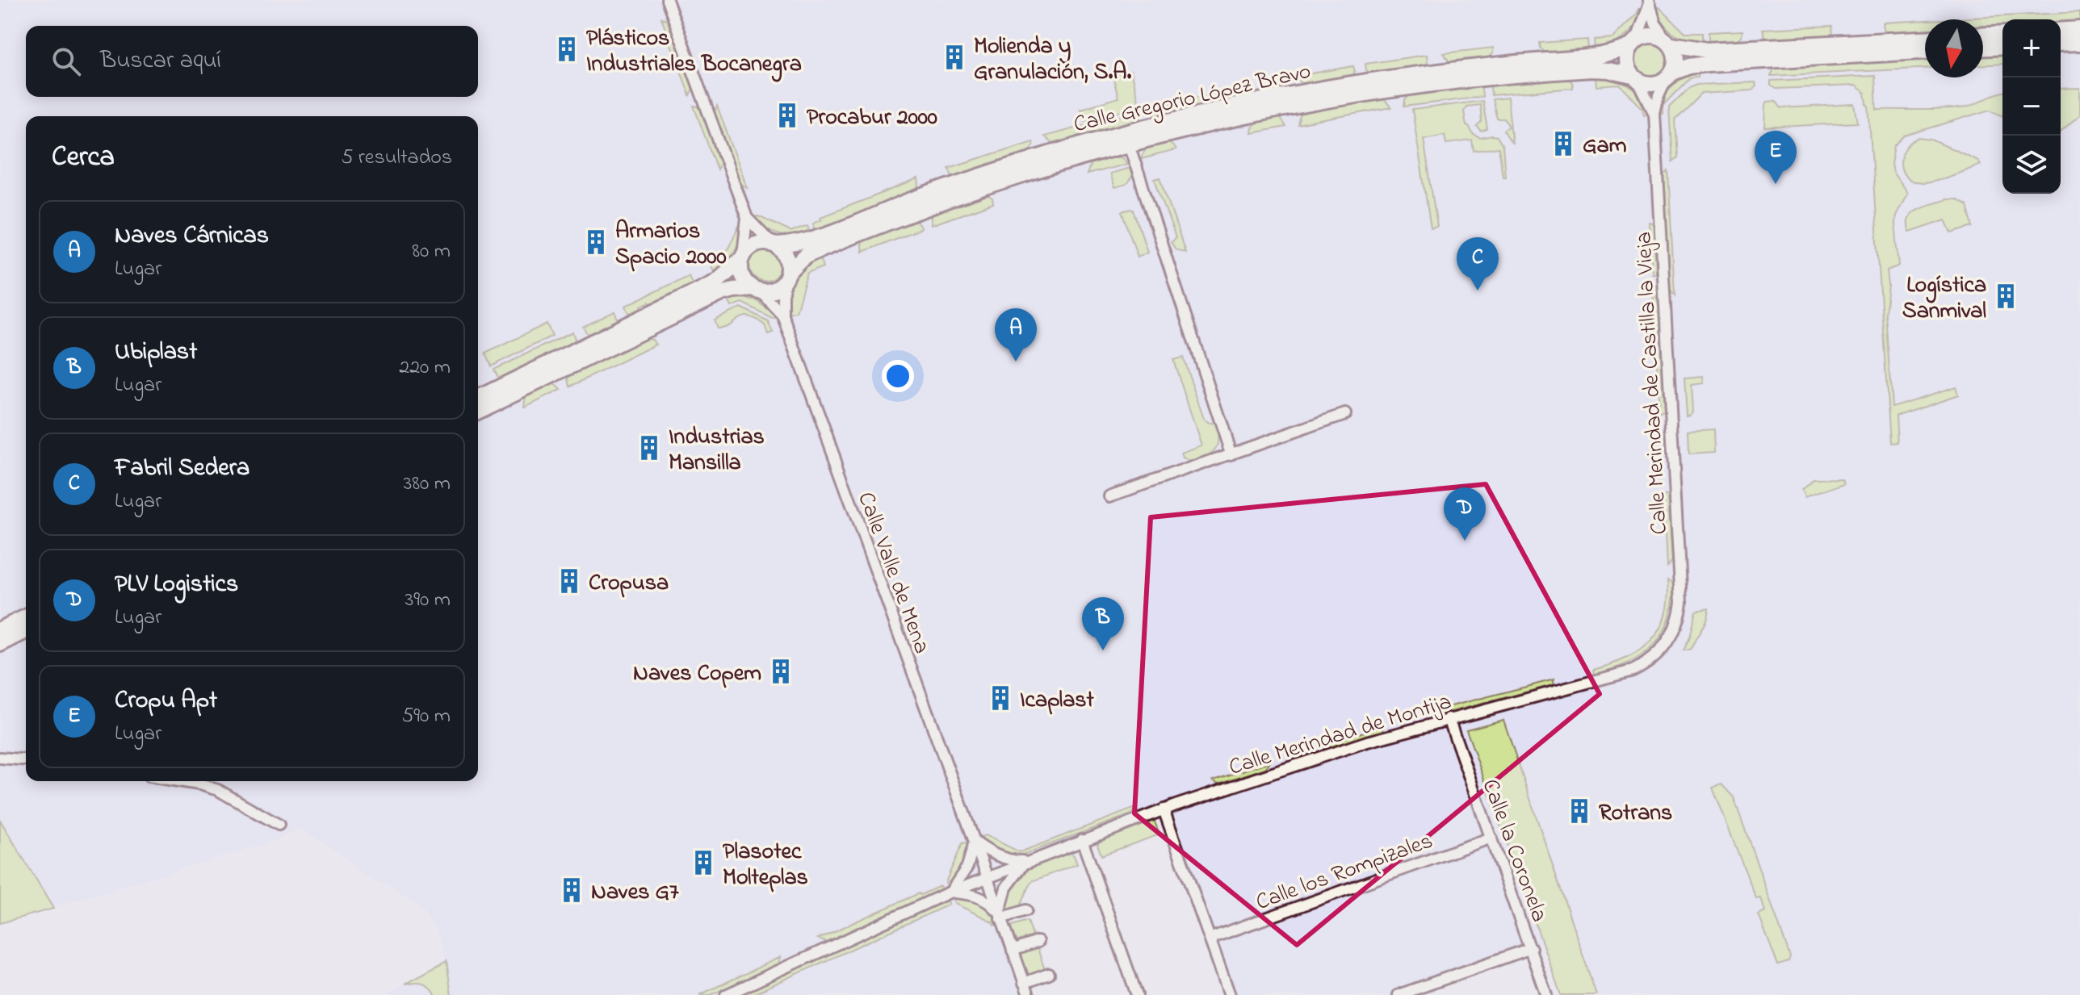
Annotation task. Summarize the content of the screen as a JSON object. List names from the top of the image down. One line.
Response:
{"streets":{"main road":["Calle Gregorio López Bravo"],"street":["Calle Merindad de Castilla la Vieja","Calle Valle de Mena","Calle Merindad de Montija","Calle la Coronela","Calle los Rompizales"]},"crossings":[["Calle Gregorio López Bravo","Calle Merindad de Castilla la Vieja"],["Calle Gregorio López Bravo","Calle Valle de Mena"],["Calle Merindad de Castilla la Vieja","Calle Merindad de Montija"],["Calle Valle de Mena","Calle Merindad de Montija"],["Calle Merindad de Montija","Calle la Coronela"],["Calle la Coronela","Calle los Rompizales"]],"places":{"building":["Plásticos Industriales Bocanegra","Molienda y Granulación, S.A.","Procabur 2000","Gam","Armarios Spacio 2000","Logística Sanmival","Industrias Mansilla","Cropusa","Naves Copem","Icaplast","Rotrans","Plasotec Molteplas","Naves G7"]},"north":"bottom","page":{"map_buttons":["+","−"],"search":"Buscar aquí","heading":["Cerca","5 resultados"],"pins":["E","C","A","D","B"],"list":[{"mark":"A","name":"Naves Cárnicas","note":"Lugar","value":"80 m"},{"mark":"B","name":"Ubiplast","note":"Lugar","value":"220 m"},{"mark":"C","name":"Fabril Sedera","note":"Lugar","value":"380 m"},{"mark":"D","name":"PLV Logistics","note":"Lugar","value":"390 m"},{"mark":"E","name":"Cropu Apt","note":"Lugar","value":"590 m"}]}}
